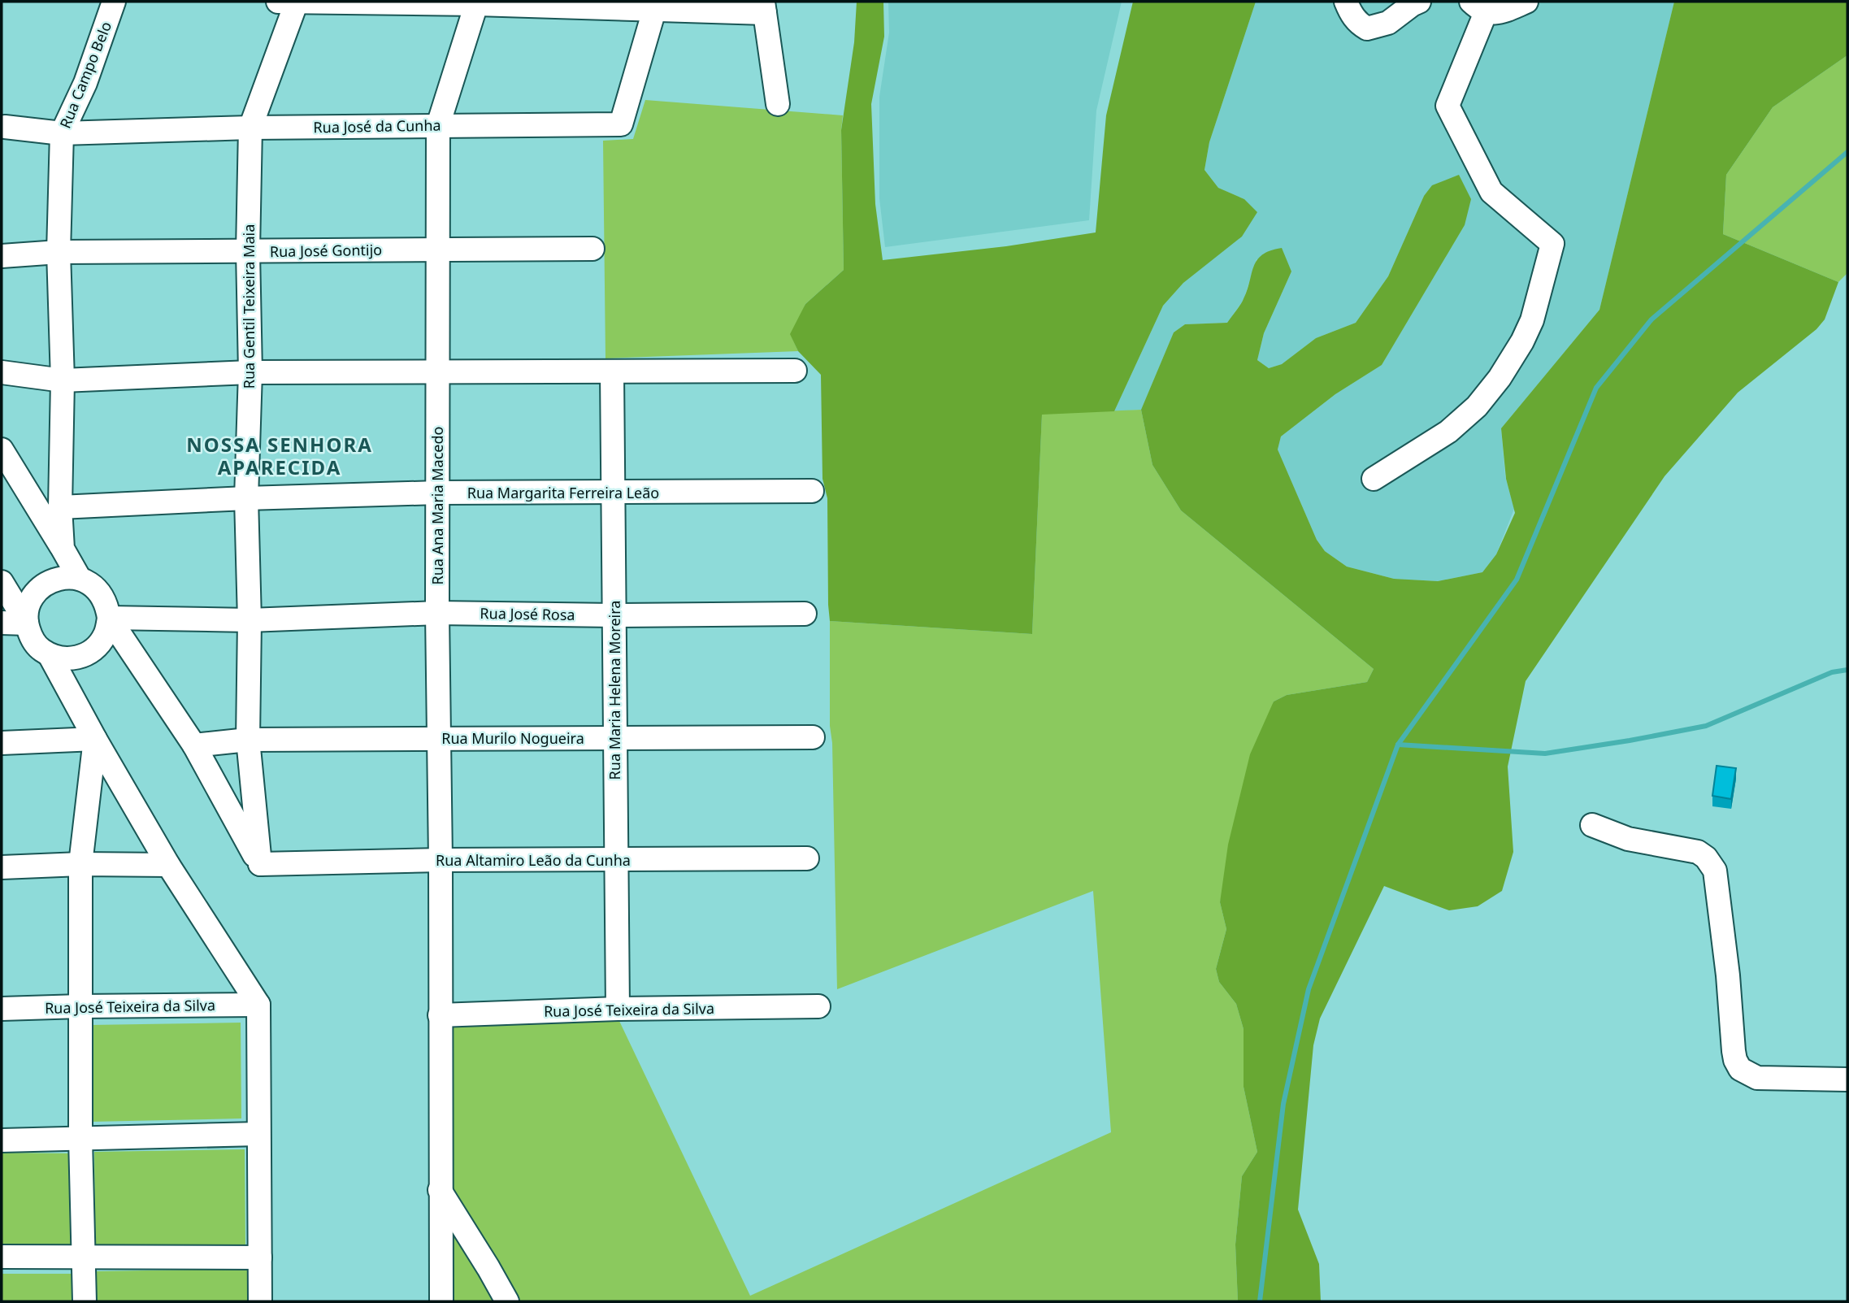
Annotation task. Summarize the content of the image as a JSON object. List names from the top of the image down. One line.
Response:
{"streets":{"street":["Rua Campo Belo","Rua José da Cunha","Rua José Gontijo","Rua Gentil Teixeira Maia","Rua Margarita Ferreira Leão","Rua Ana Maria Macedo","Rua José Rosa","Rua Maria Helena Moreira","Rua Murilo Nogueira","Rua Altamiro Leão da Cunha","Rua José Teixeira da Silva"]},"crossings":[["Rua Campo Belo","Rua José da Cunha"],["Rua Campo Belo","Rua José Gontijo"],["Rua Campo Belo","Rua Margarita Ferreira Leão"],["Rua José da Cunha","Rua Gentil Teixeira Maia"],["Rua José da Cunha","Rua Ana Maria Macedo"],["Rua José Gontijo","Rua Gentil Teixeira Maia"],["Rua José Gontijo","Rua Ana Maria Macedo"],["Rua Gentil Teixeira Maia","Rua Margarita Ferreira Leão"],["Rua Gentil Teixeira Maia","Rua José Rosa"],["Rua Gentil Teixeira Maia","Rua Murilo Nogueira"],["Rua Gentil Teixeira Maia","Rua Altamiro Leão da Cunha"],["Rua Margarita Ferreira Leão","Rua Ana Maria Macedo"],["Rua Margarita Ferreira Leão","Rua Maria Helena Moreira"],["Rua Ana Maria Macedo","Rua José Rosa"],["Rua Ana Maria Macedo","Rua Murilo Nogueira"],["Rua Ana Maria Macedo","Rua Altamiro Leão da Cunha"],["Rua Ana Maria Macedo","Rua José Teixeira da Silva"],["Rua José Rosa","Rua Maria Helena Moreira"],["Rua Maria Helena Moreira","Rua Murilo Nogueira"],["Rua Maria Helena Moreira","Rua Altamiro Leão da Cunha"],["Rua Maria Helena Moreira","Rua José Teixeira da Silva"]],"districts":["NOSSA SENHORA APARECIDA"]}
